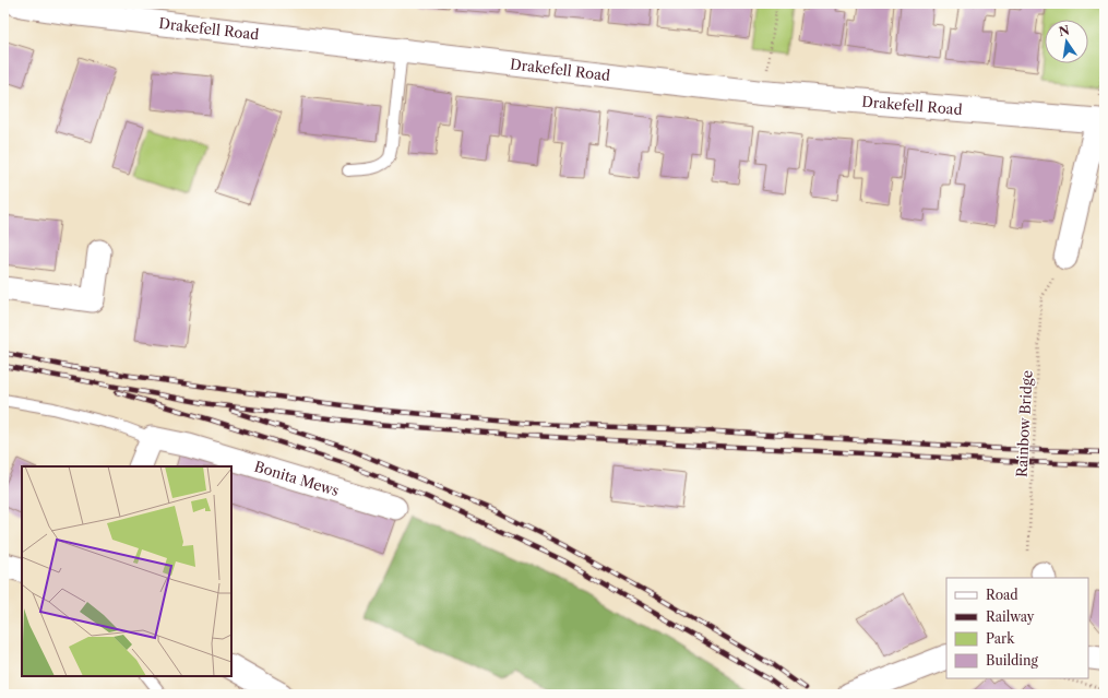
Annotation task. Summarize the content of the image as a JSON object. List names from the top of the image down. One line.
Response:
{"streets":{"main road":["Drakefell Road"],"street":["Bonita Mews"],"path":["Rainbow Bridge"]},"legend":["Road","Railway","Park","Building"],"north":"top"}
